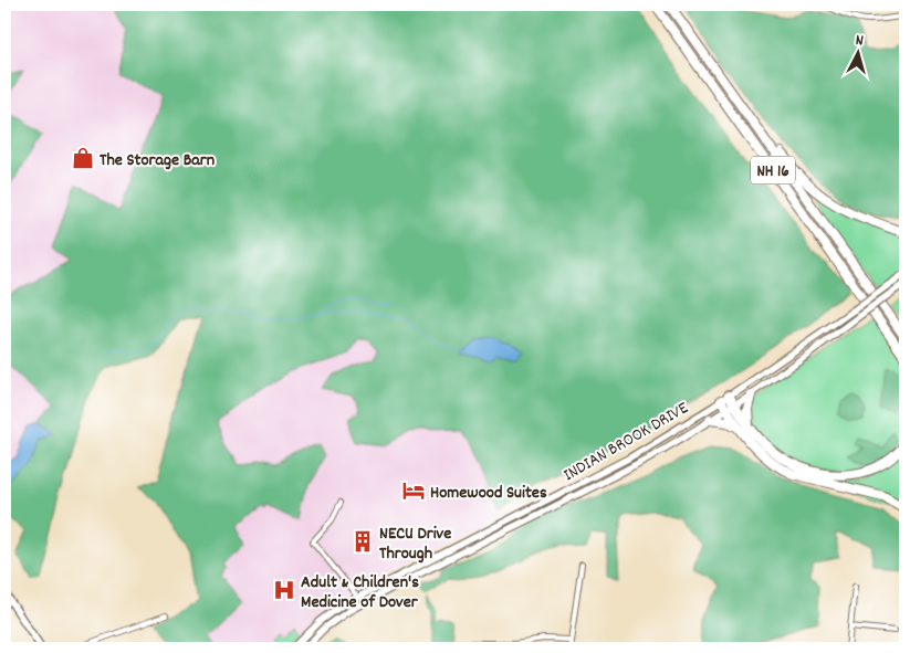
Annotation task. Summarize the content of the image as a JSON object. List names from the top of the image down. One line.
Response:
{"streets":{"highway":["NH 16"],"main road":["INDIAN BROOK DRIVE"]},"places":{"shop":["The Storage Barn"],"hotel":["Homewood Suites"],"building":["NECU Drive Through"],"hospital":["Adult & Children's Medicine of Dover"]},"north":"top"}
